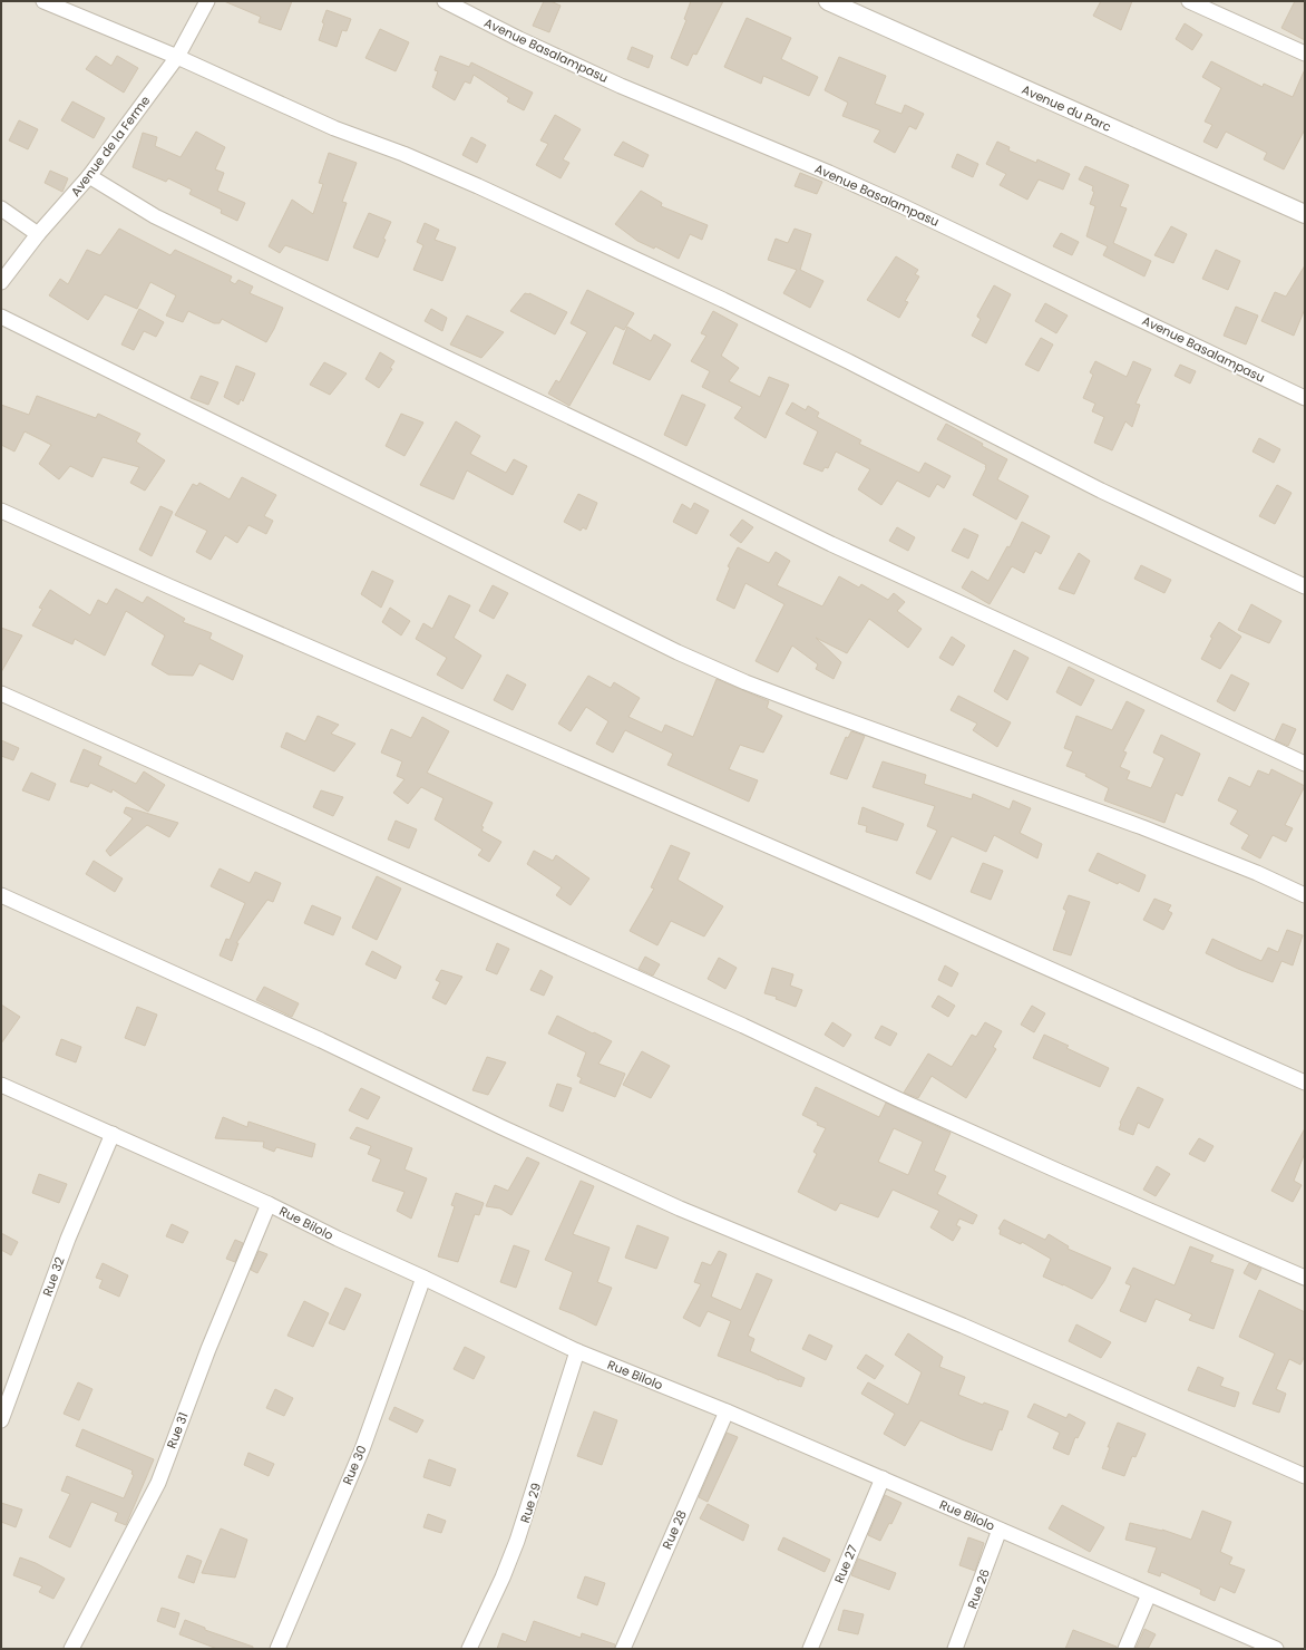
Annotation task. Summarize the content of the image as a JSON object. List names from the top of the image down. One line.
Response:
{"streets":{"street":["Avenue Basalampasu","Avenue du Parc","Avenue de la Ferme","Rue Bilolo","Rue 32","Rue 31","Rue 30","Rue 29","Rue 28","Rue 27","Rue 26"]},"crossings":[["Rue Bilolo","Rue 32"],["Rue Bilolo","Rue 31"],["Rue Bilolo","Rue 30"],["Rue Bilolo","Rue 29"],["Rue Bilolo","Rue 28"],["Rue Bilolo","Rue 27"],["Rue Bilolo","Rue 26"]]}
